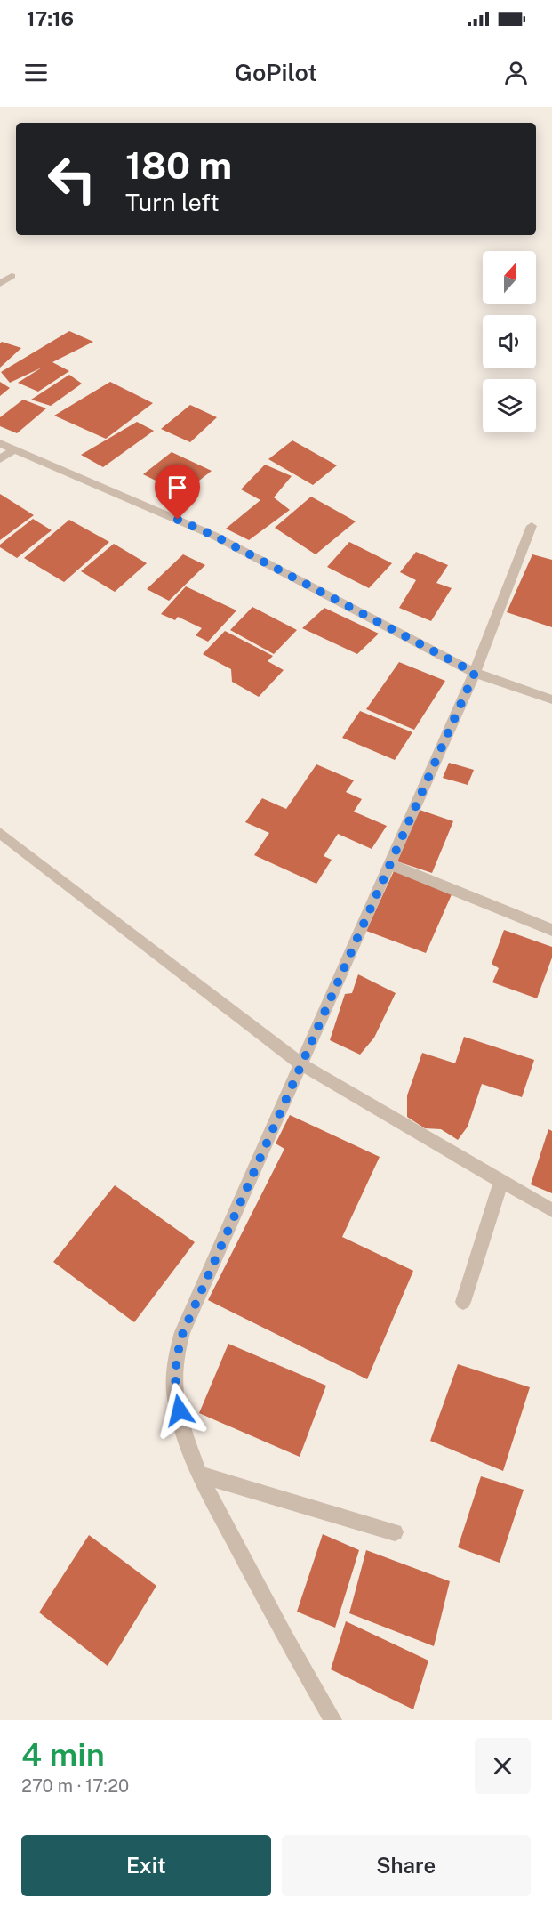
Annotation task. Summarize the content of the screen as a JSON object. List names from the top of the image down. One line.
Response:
{"north":"top","page":{"status":"17:16","header":"GoPilot","turn":["180 m","Turn left"],"heading":["4 min","270 m · 17:20"],"buttons":["Exit","Share"]}}
